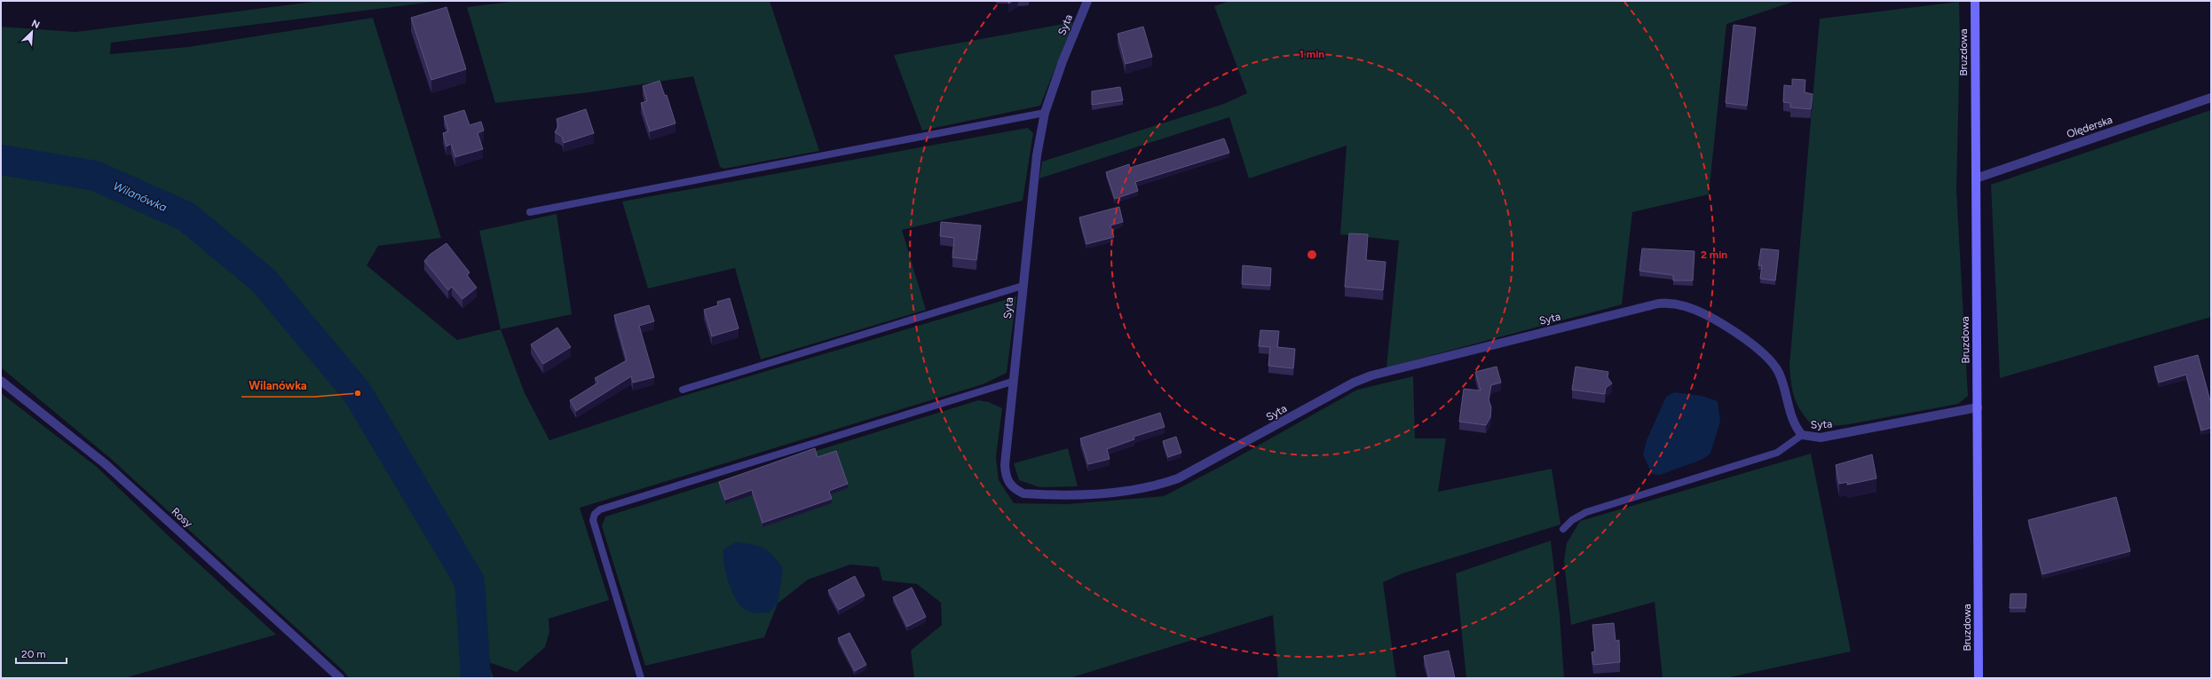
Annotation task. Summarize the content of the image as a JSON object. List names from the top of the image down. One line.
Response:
{"streets":{"street":["Syta","Bruzdowa","Olęderska","Rosy"]},"crossings":[["Syta","Bruzdowa"],["Bruzdowa","Olęderska"]],"water":["Wilanówka"],"places":["Wilanówka"],"scale_bar":"20 m","north":"top right","rings":["1 min","2 min"]}
